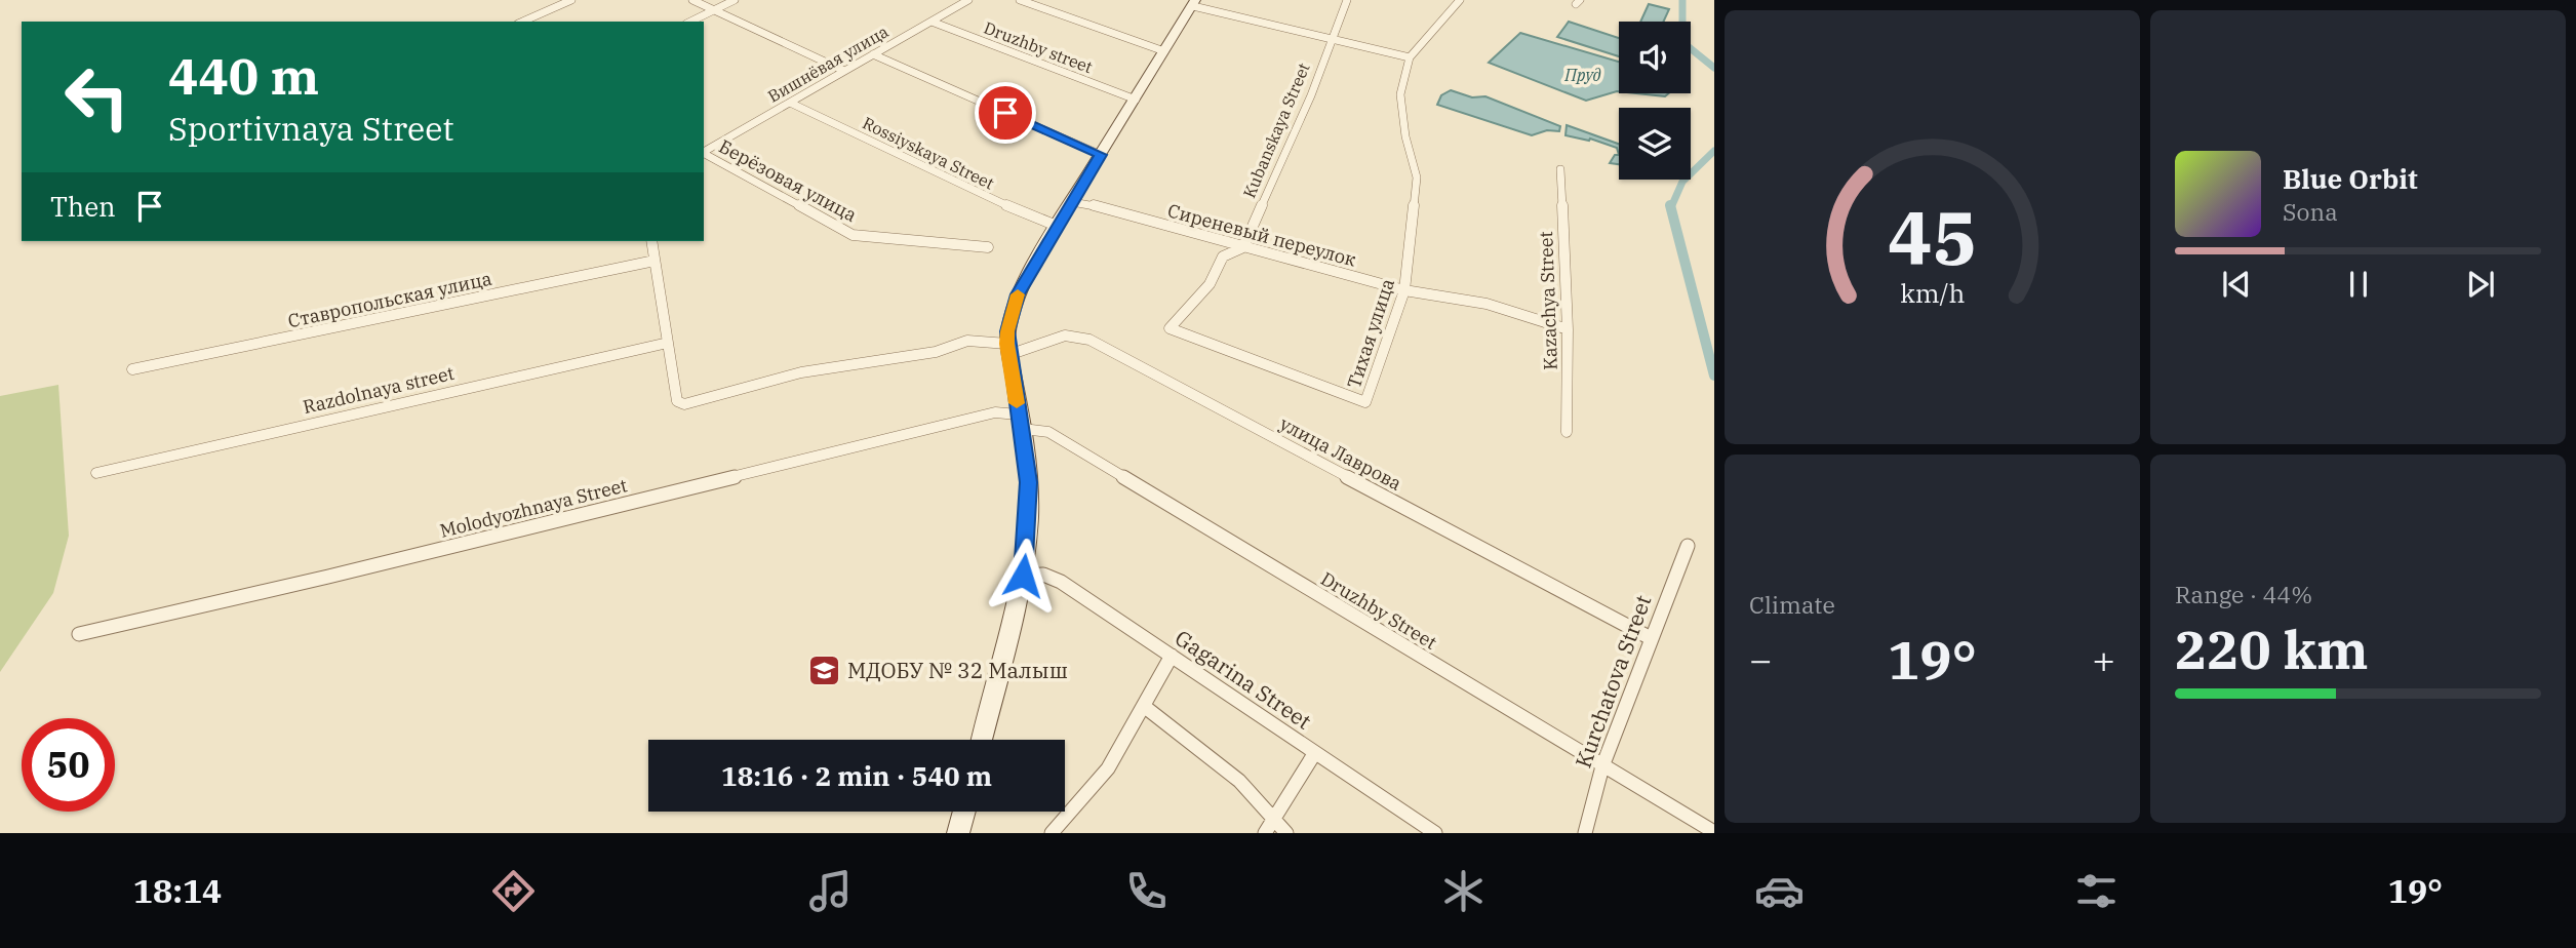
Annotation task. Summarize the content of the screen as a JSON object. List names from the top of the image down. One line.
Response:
{"streets":{"street":["Druzhby street","Вишнёвая улица","Kubanskaya Street","Rossiyskaya Street","Берёзовая улица","Сиреневый переулок","Ставропольская улица","Kazachya Street","Тихая улица","Razdolnaya street","улица Лаврова","Molodyozhnaya Street","Druzhby Street","Gagarina Street","Kurchatova Street"]},"crossings":[["Druzhby street","Вишнёвая улица"],["Вишнёвая улица","Rossiyskaya Street"],["Вишнёвая улица","Берёзовая улица"],["Kubanskaya Street","Сиреневый переулок"],["Kubanskaya Street","Тихая улица"],["Сиреневый переулок","Kazachya Street"],["Сиреневый переулок","Тихая улица"],["улица Лаврова","Kurchatova Street"],["Molodyozhnaya Street","Druzhby Street"],["Druzhby Street","Kurchatova Street"]],"water":["Пруд"],"places":{"school or university":["МДОБУ № 32 Малыш"]},"page":{"turn":["440 m","Sportivnaya Street"],"song":["Blue Orbit","Sona"],"then":"Then","tile":["Climate",["Range · 44%","220 km"]],"heat":["−","19°","+"],"limit":"50","trip":"18:16 · 2 min · 540 m","tabs":["18:14","19°"],"gauge":["45","km/h"]}}
